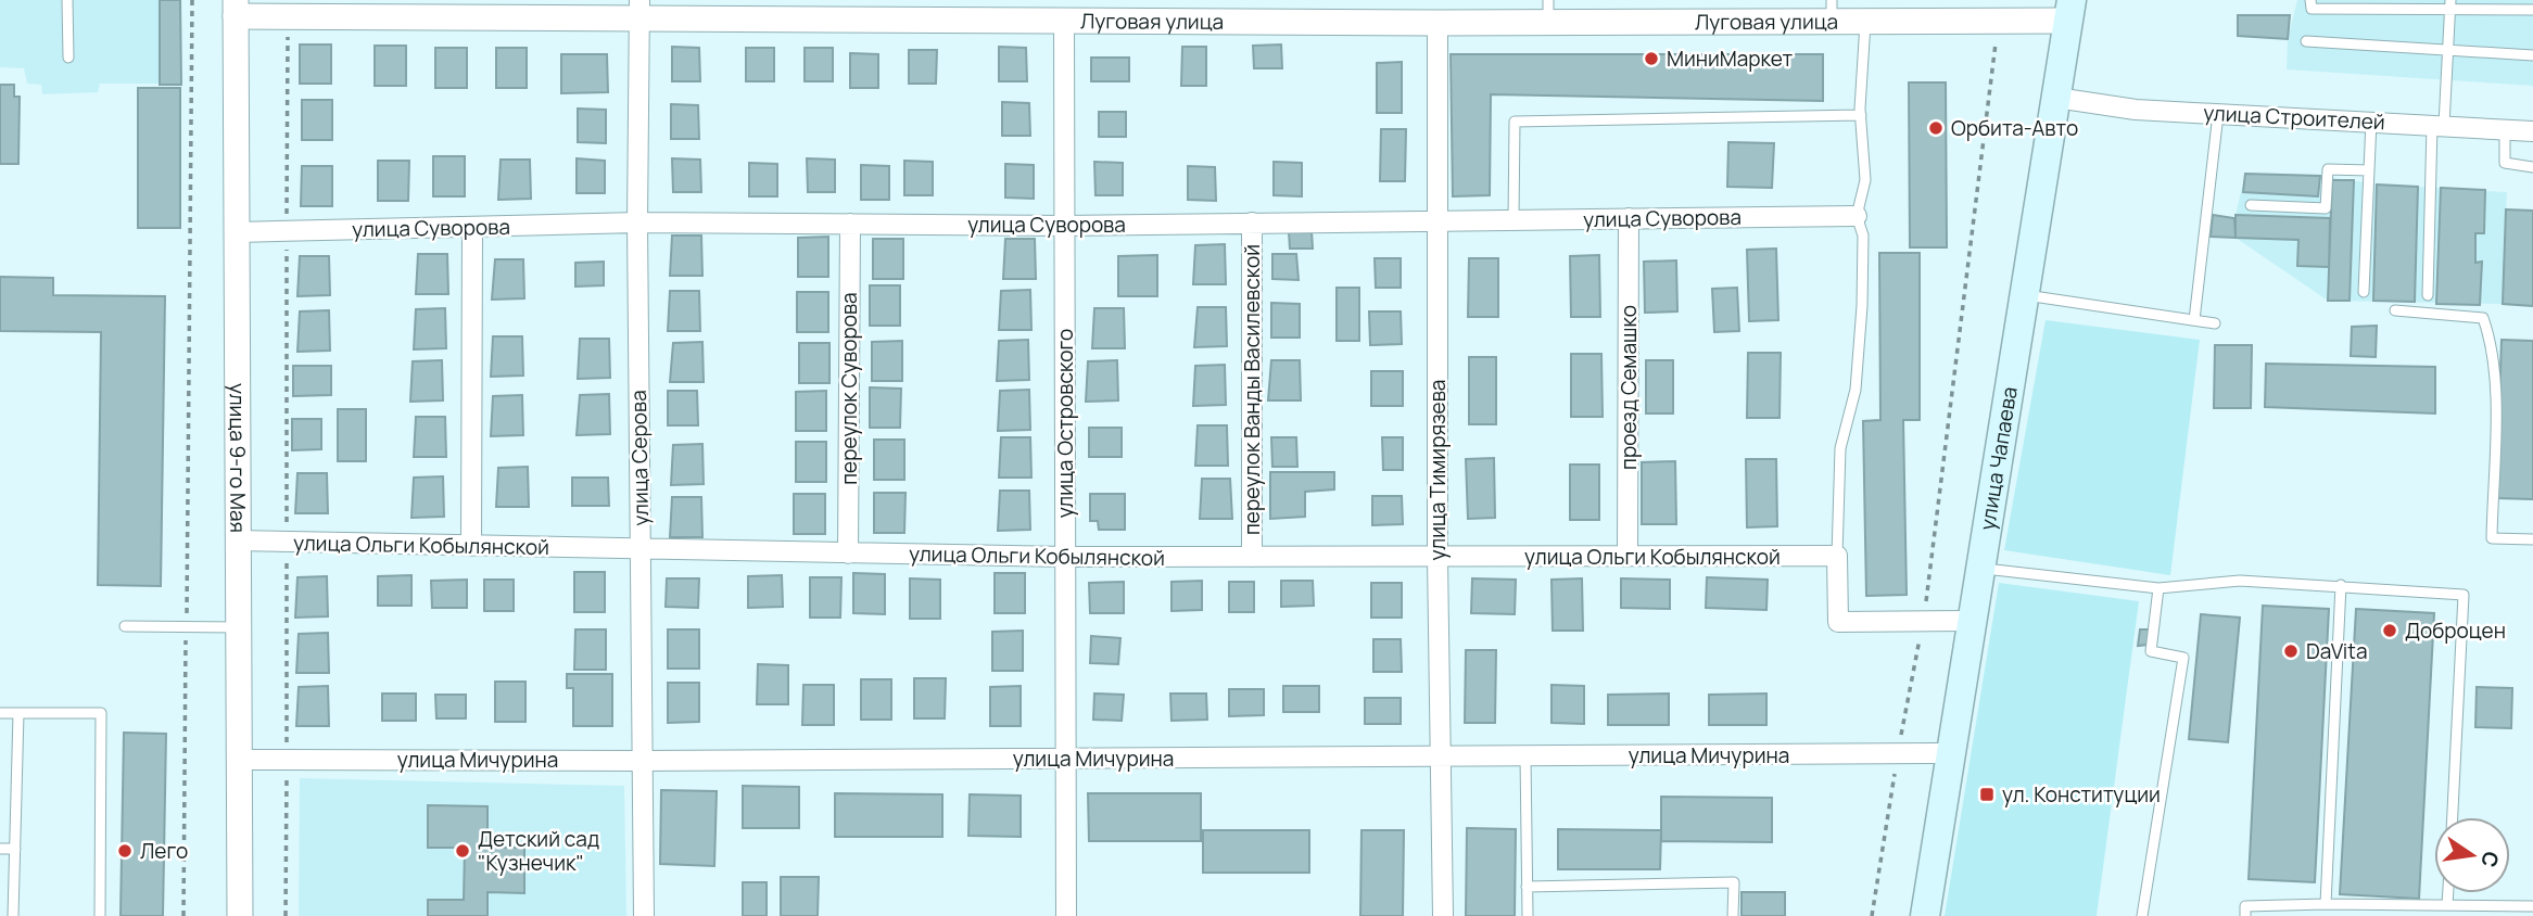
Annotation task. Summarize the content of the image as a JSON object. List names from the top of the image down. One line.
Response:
{"streets":{"main road":["улица Чапаева"],"street":["Луговая улица","улица Строителей","улица Суворова","проезд Семашко","переулок Суворова","переулок Ванды Василевской","улица Островского","улица 9-го Мая","улица Серова","улица Тимирязева","улица Ольги Кобылянской","улица Мичурина"]},"crossings":[["Луговая улица","улица Островского"],["Луговая улица","улица 9-го Мая"],["Луговая улица","улица Серова"],["Луговая улица","улица Чапаева"],["Луговая улица","улица Тимирязева"],["улица Строителей","улица Чапаева"],["улица Суворова","проезд Семашко"],["улица Суворова","переулок Суворова"],["улица Суворова","переулок Ванды Василевской"],["улица Суворова","улица Островского"],["улица Суворова","улица 9-го Мая"],["улица Суворова","улица Серова"],["улица Суворова","улица Тимирязева"],["проезд Семашко","улица Ольги Кобылянской"],["переулок Суворова","улица Ольги Кобылянской"],["переулок Ванды Василевской","улица Ольги Кобылянской"],["улица Островского","улица Ольги Кобылянской"],["улица Островского","улица Мичурина"],["улица 9-го Мая","улица Ольги Кобылянской"],["улица 9-го Мая","улица Мичурина"],["улица Серова","улица Ольги Кобылянской"],["улица Серова","улица Мичурина"],["улица Чапаева","улица Мичурина"],["улица Тимирязева","улица Ольги Кобылянской"],["улица Тимирязева","улица Мичурина"]],"places":{"other":["МиниМаркет","Орбита-Авто","Доброцен","DaVita","Лего","Детский сад \"Кузнечик\""],"transit":["ул. Конституции"]},"north":"right"}
